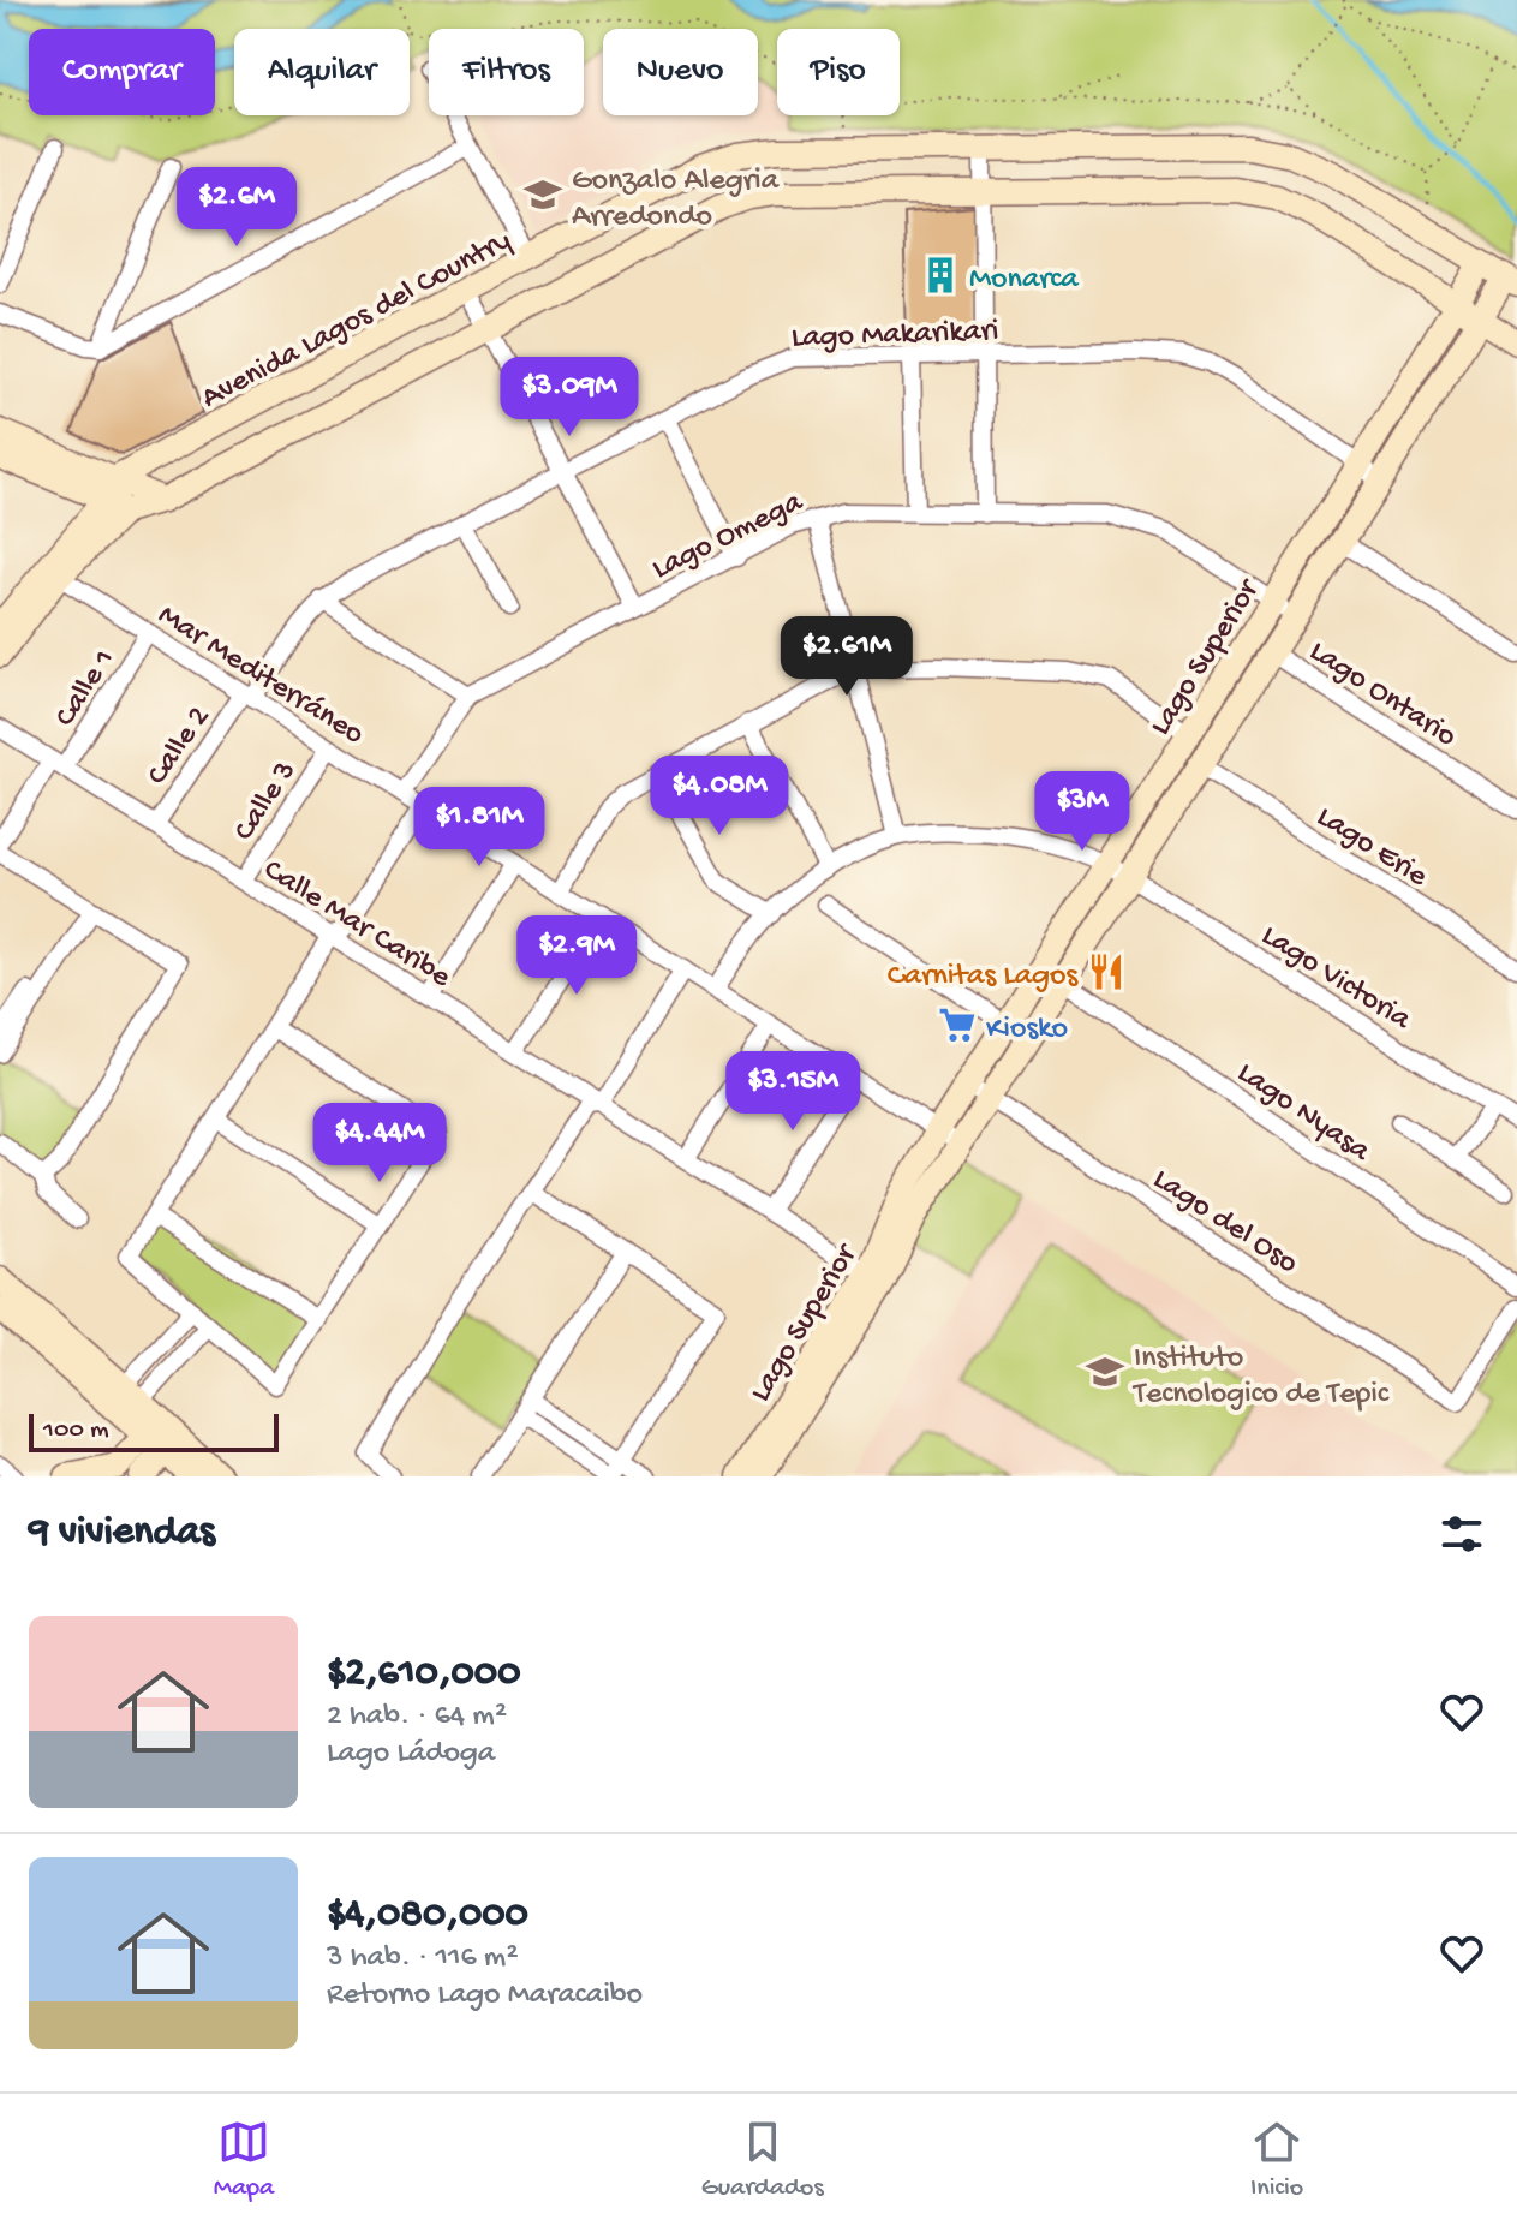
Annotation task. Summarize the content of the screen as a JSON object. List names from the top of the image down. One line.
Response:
{"streets":{"street":["Avenida Lagos del Country","Lago Makarikari","Lago Omega","Lago Superior","Mar Mediterráneo","Calle 1","Lago Ontario","Calle 2","Calle 3","Lago Erie","Calle Mar Caribe","Lago Victoria","Lago Nyasa","Lago del Oso"]},"crossings":[["Avenida Lagos del Country","Lago Superior"],["Lago Makarikari","Lago Superior"],["Lago Makarikari","Mar Mediterráneo"],["Lago Makarikari","Calle 2"],["Lago Omega","Lago Superior"],["Lago Omega","Mar Mediterráneo"],["Lago Superior","Mar Mediterráneo"],["Lago Superior","Lago Ontario"],["Lago Superior","Lago Erie"],["Lago Superior","Calle Mar Caribe"],["Lago Superior","Lago Victoria"],["Lago Superior","Lago Nyasa"],["Lago Superior","Lago del Oso"],["Mar Mediterráneo","Calle 1"],["Mar Mediterráneo","Calle 2"],["Mar Mediterráneo","Calle 3"],["Mar Mediterráneo","Lago Victoria"],["Calle 1","Calle Mar Caribe"],["Calle 2","Calle Mar Caribe"],["Calle 3","Calle Mar Caribe"]],"places":{"school or university":["Gonzalo Alegria Arredondo","Instituto Tecnologico de Tepic"],"building":["Monarca"],"restaurant":["Carnitas Lagos"],"supermarket":["Kiosko"]},"scale_bar":"100 m","page":{"chip":["Comprar","Alquilar","Filtros","Nuevo","Piso"],"price":["$2.6M","$3.09M","$2.61M","$4.08M","$3M","$1.81M","$2.9M","$3.15M","$4.44M"],"scale":"100 m","heading":"9 viviendas","list":[{"name":"$2,610,000","note":"2 hab. · 64 m² · Lago Ládoga"},{"name":"$4,080,000","note":"3 hab. · 116 m² · Retorno Lago Maracaibo"}],"tabs":["Mapa","Guardados","Inicio"]}}
